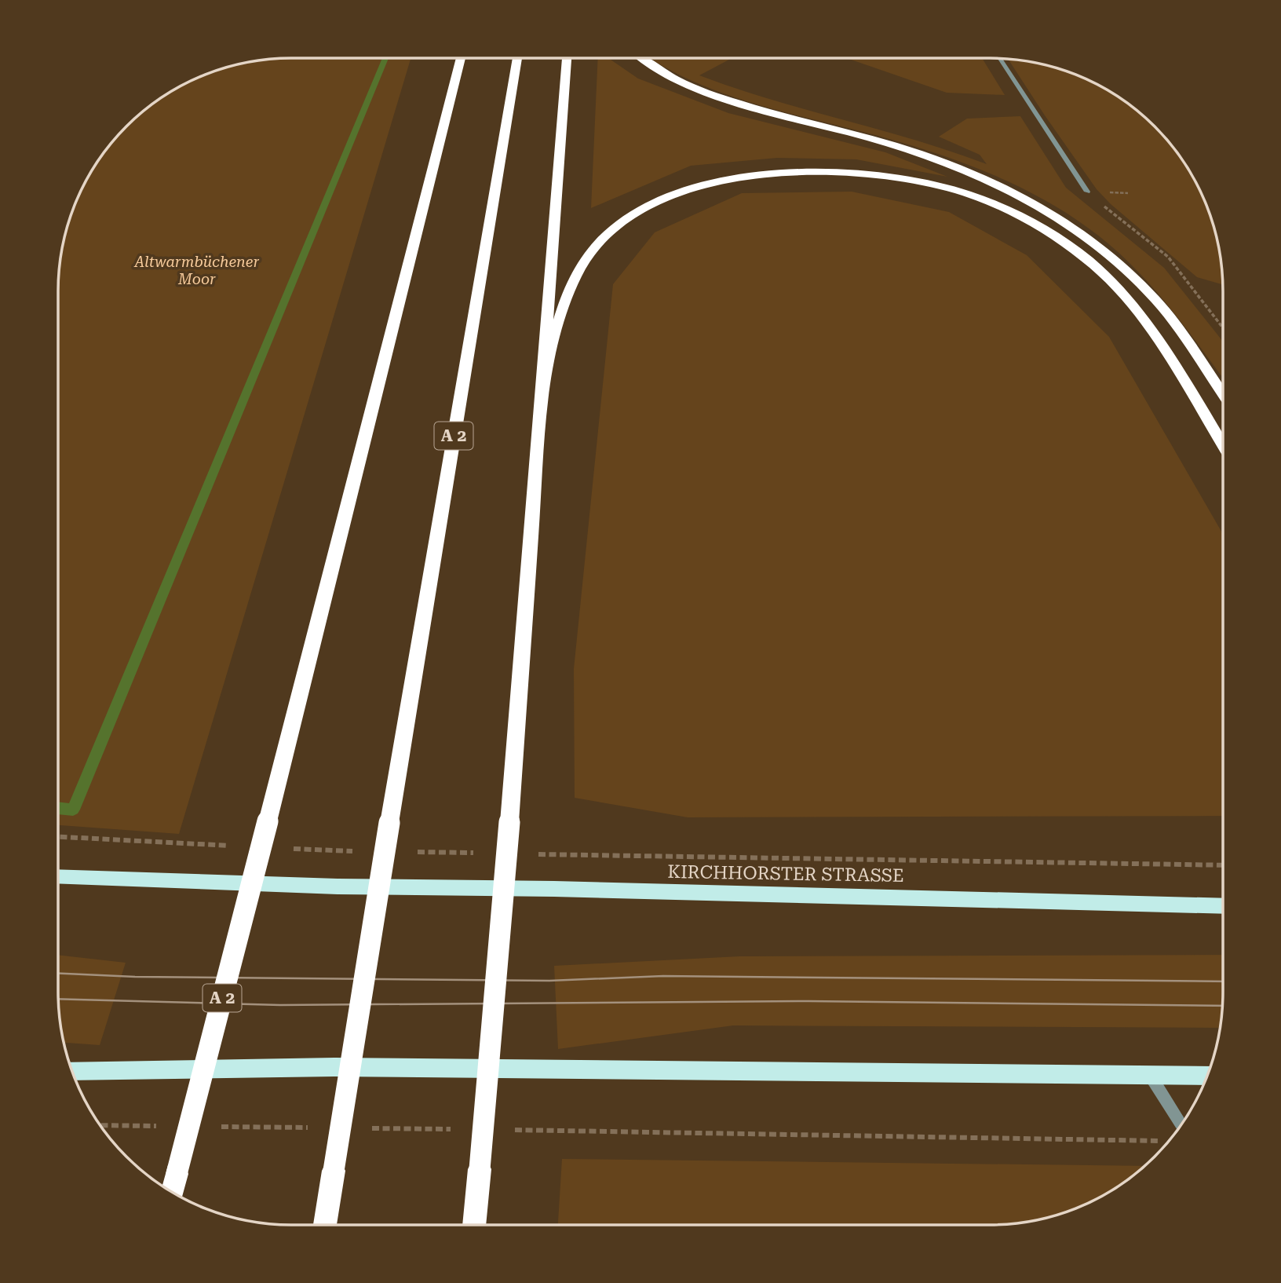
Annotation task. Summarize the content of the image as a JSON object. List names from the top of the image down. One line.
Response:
{"streets":{"highway":["A 2"],"main road":["KIRCHHORSTER STRASSE"]},"parks":["Altwarmbüchener Moor"]}
